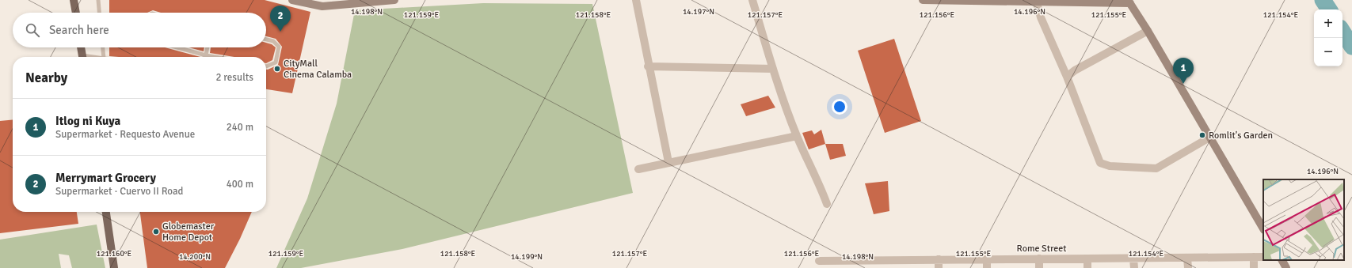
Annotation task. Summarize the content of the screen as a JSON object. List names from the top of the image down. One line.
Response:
{"streets":{"street":["Rome Street"]},"places":["CityMall Cinema Calamba","Romlit's Garden","Globemaster Home Depot"],"page":{"pins":["2","1"],"map_buttons":["+","−"],"search":"Search here","heading":["Nearby","2 results"],"list":[{"mark":"1","name":"Itlog ni Kuya","note":"Supermarket · Requesto Avenue","value":"240 m"},{"mark":"2","name":"Merrymart Grocery","note":"Supermarket · Cuervo II Road","value":"400 m"}]},"coordinates":["14.198°N","14.197°N","14.196°N","121.159°E","121.158°E","121.157°E","121.156°E","121.154°E","121.155°E","121.160°E","14.200°N","14.199°N"]}
